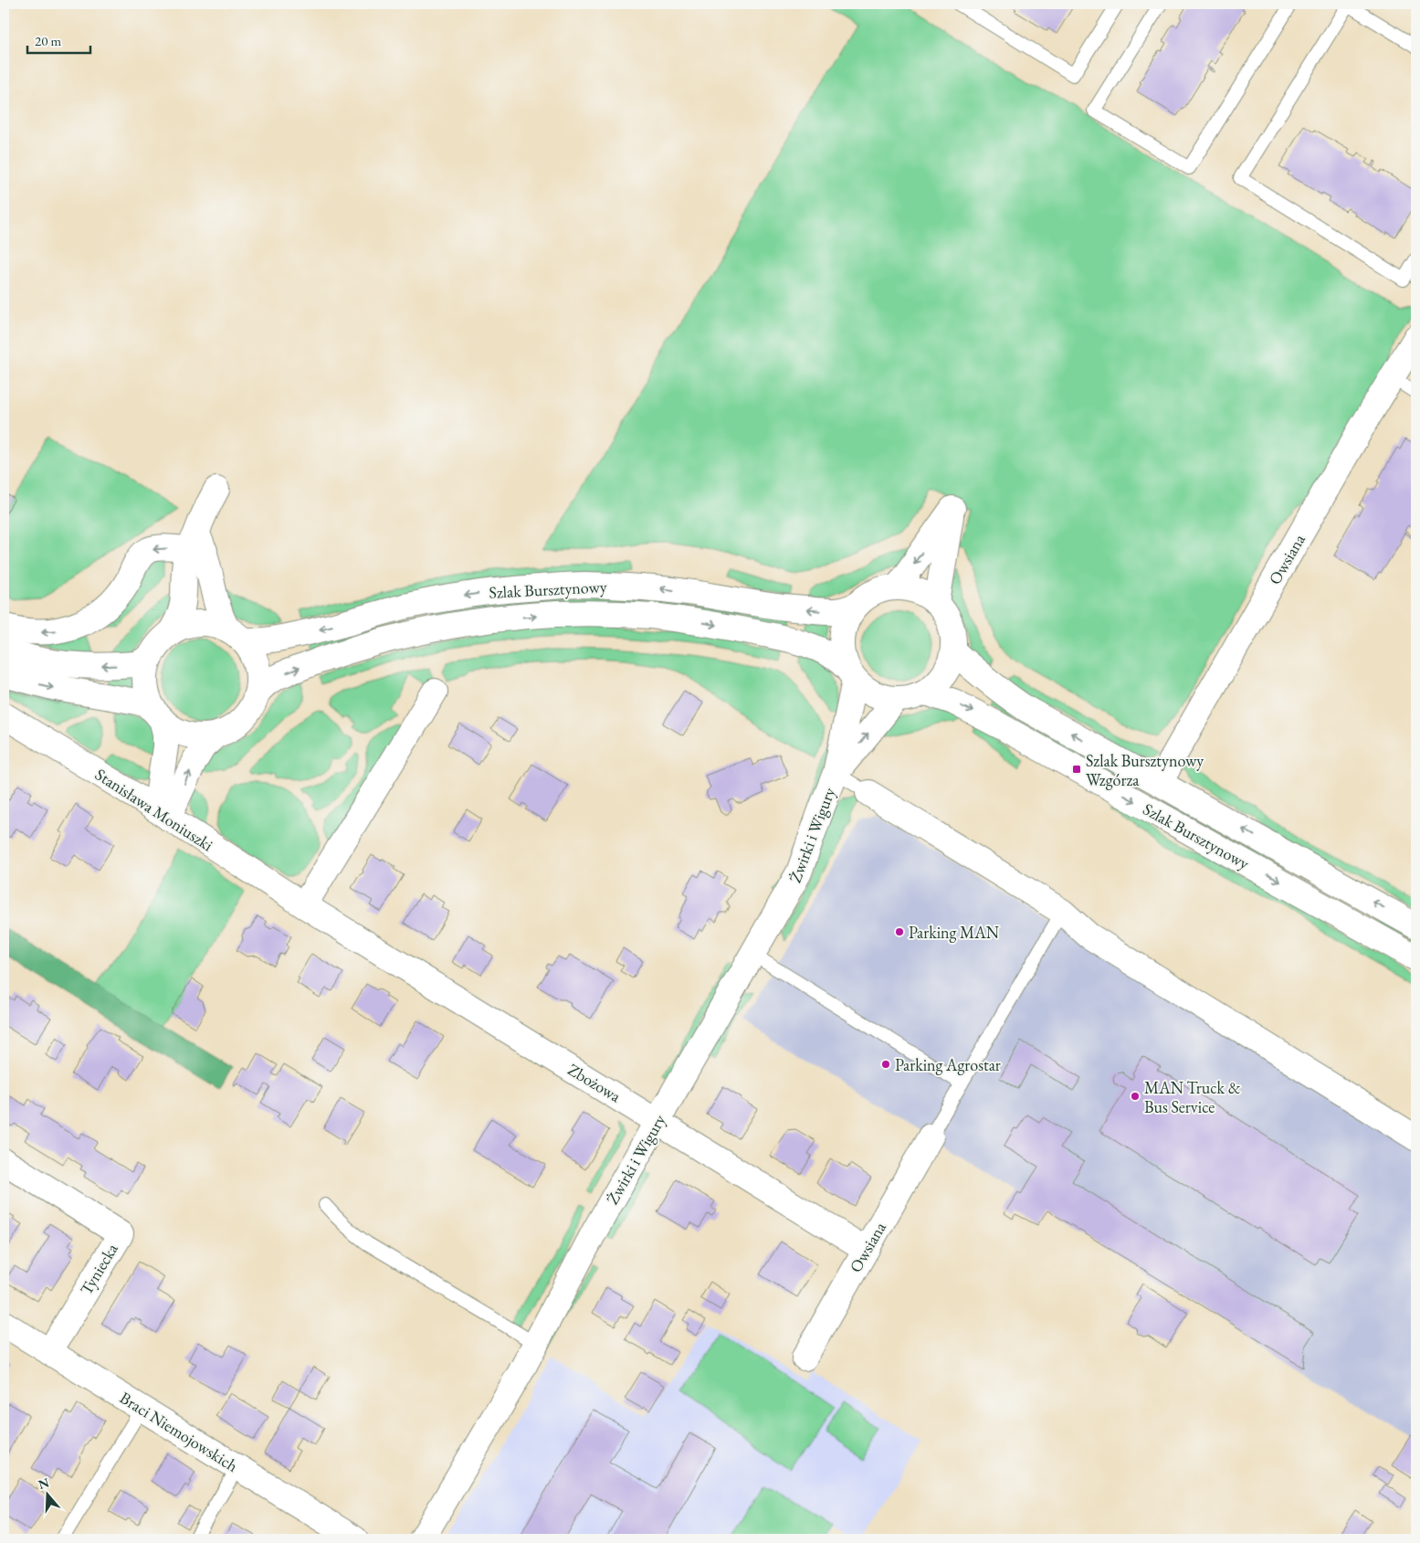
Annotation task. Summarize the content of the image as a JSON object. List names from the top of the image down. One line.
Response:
{"streets":{"street":["Owsiana","Szlak Bursztynowy","Stanisława Moniuszki","Żwirki i Wigury","Zbożowa","Tyniecka","Braci Niemojowskich"]},"crossings":[["Owsiana","Szlak Bursztynowy"],["Owsiana","Zbożowa"],["Szlak Bursztynowy","Żwirki i Wigury"],["Stanisława Moniuszki","Zbożowa"],["Żwirki i Wigury","Zbożowa"],["Tyniecka","Braci Niemojowskich"]],"places":{"transit":["Szlak Bursztynowy Wzgórza"],"other":["Parking MAN","Parking Agrostar","MAN Truck & Bus Service"]},"scale_bar":"20 m","north":"top"}
